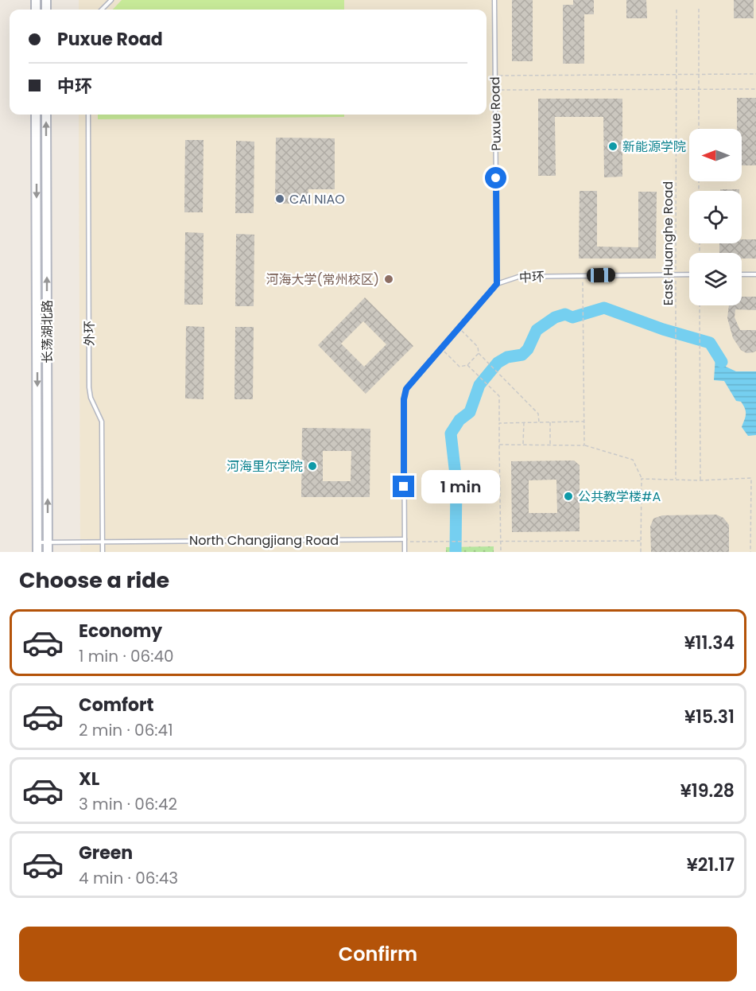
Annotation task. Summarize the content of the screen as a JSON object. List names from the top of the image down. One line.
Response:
{"streets":{"main road":["长荡湖北路"],"lane":["Puxue Road","中环","外环","North Changjiang Road"],"path":["East Huanghe Road"]},"crossings":[["Puxue Road","中环"],["East Huanghe Road","中环"],["长荡湖北路","North Changjiang Road"],["外环","North Changjiang Road"]],"places":["新能源学院","CAI NIAO","河海大学(常州校区)","河海里尔学院","公共教学楼#A"],"north":"left","page":{"banner":["Puxue Road","中环"],"bubble":"1 min","heading":"Choose a ride","list":[{"name":"Economy","note":"1 min · 06:40","value":"¥11.34"},{"name":"Comfort","note":"2 min · 06:41","value":"¥15.31"},{"name":"XL","note":"3 min · 06:42","value":"¥19.28"},{"name":"Green","note":"4 min · 06:43","value":"¥21.17"}],"buttons":"Confirm"}}
